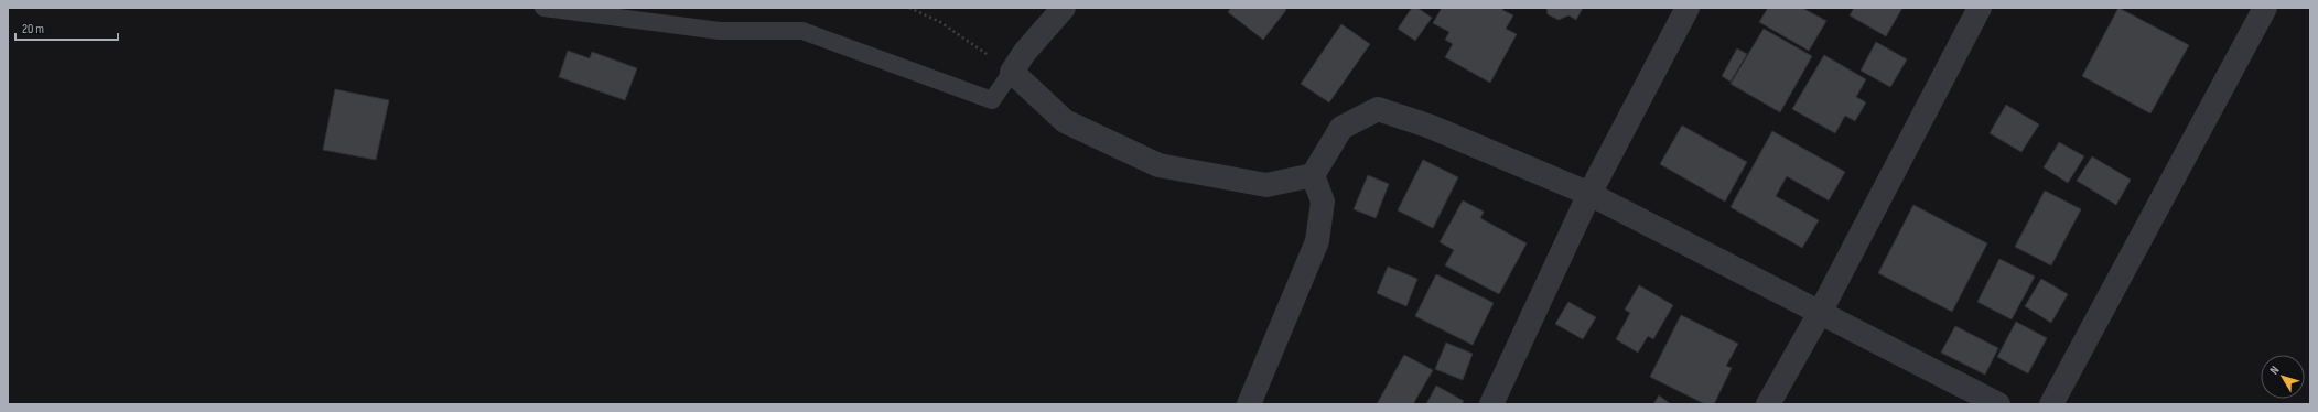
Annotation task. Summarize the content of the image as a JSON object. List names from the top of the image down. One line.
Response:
{"scale_bar":"20 m","north":"top left"}
